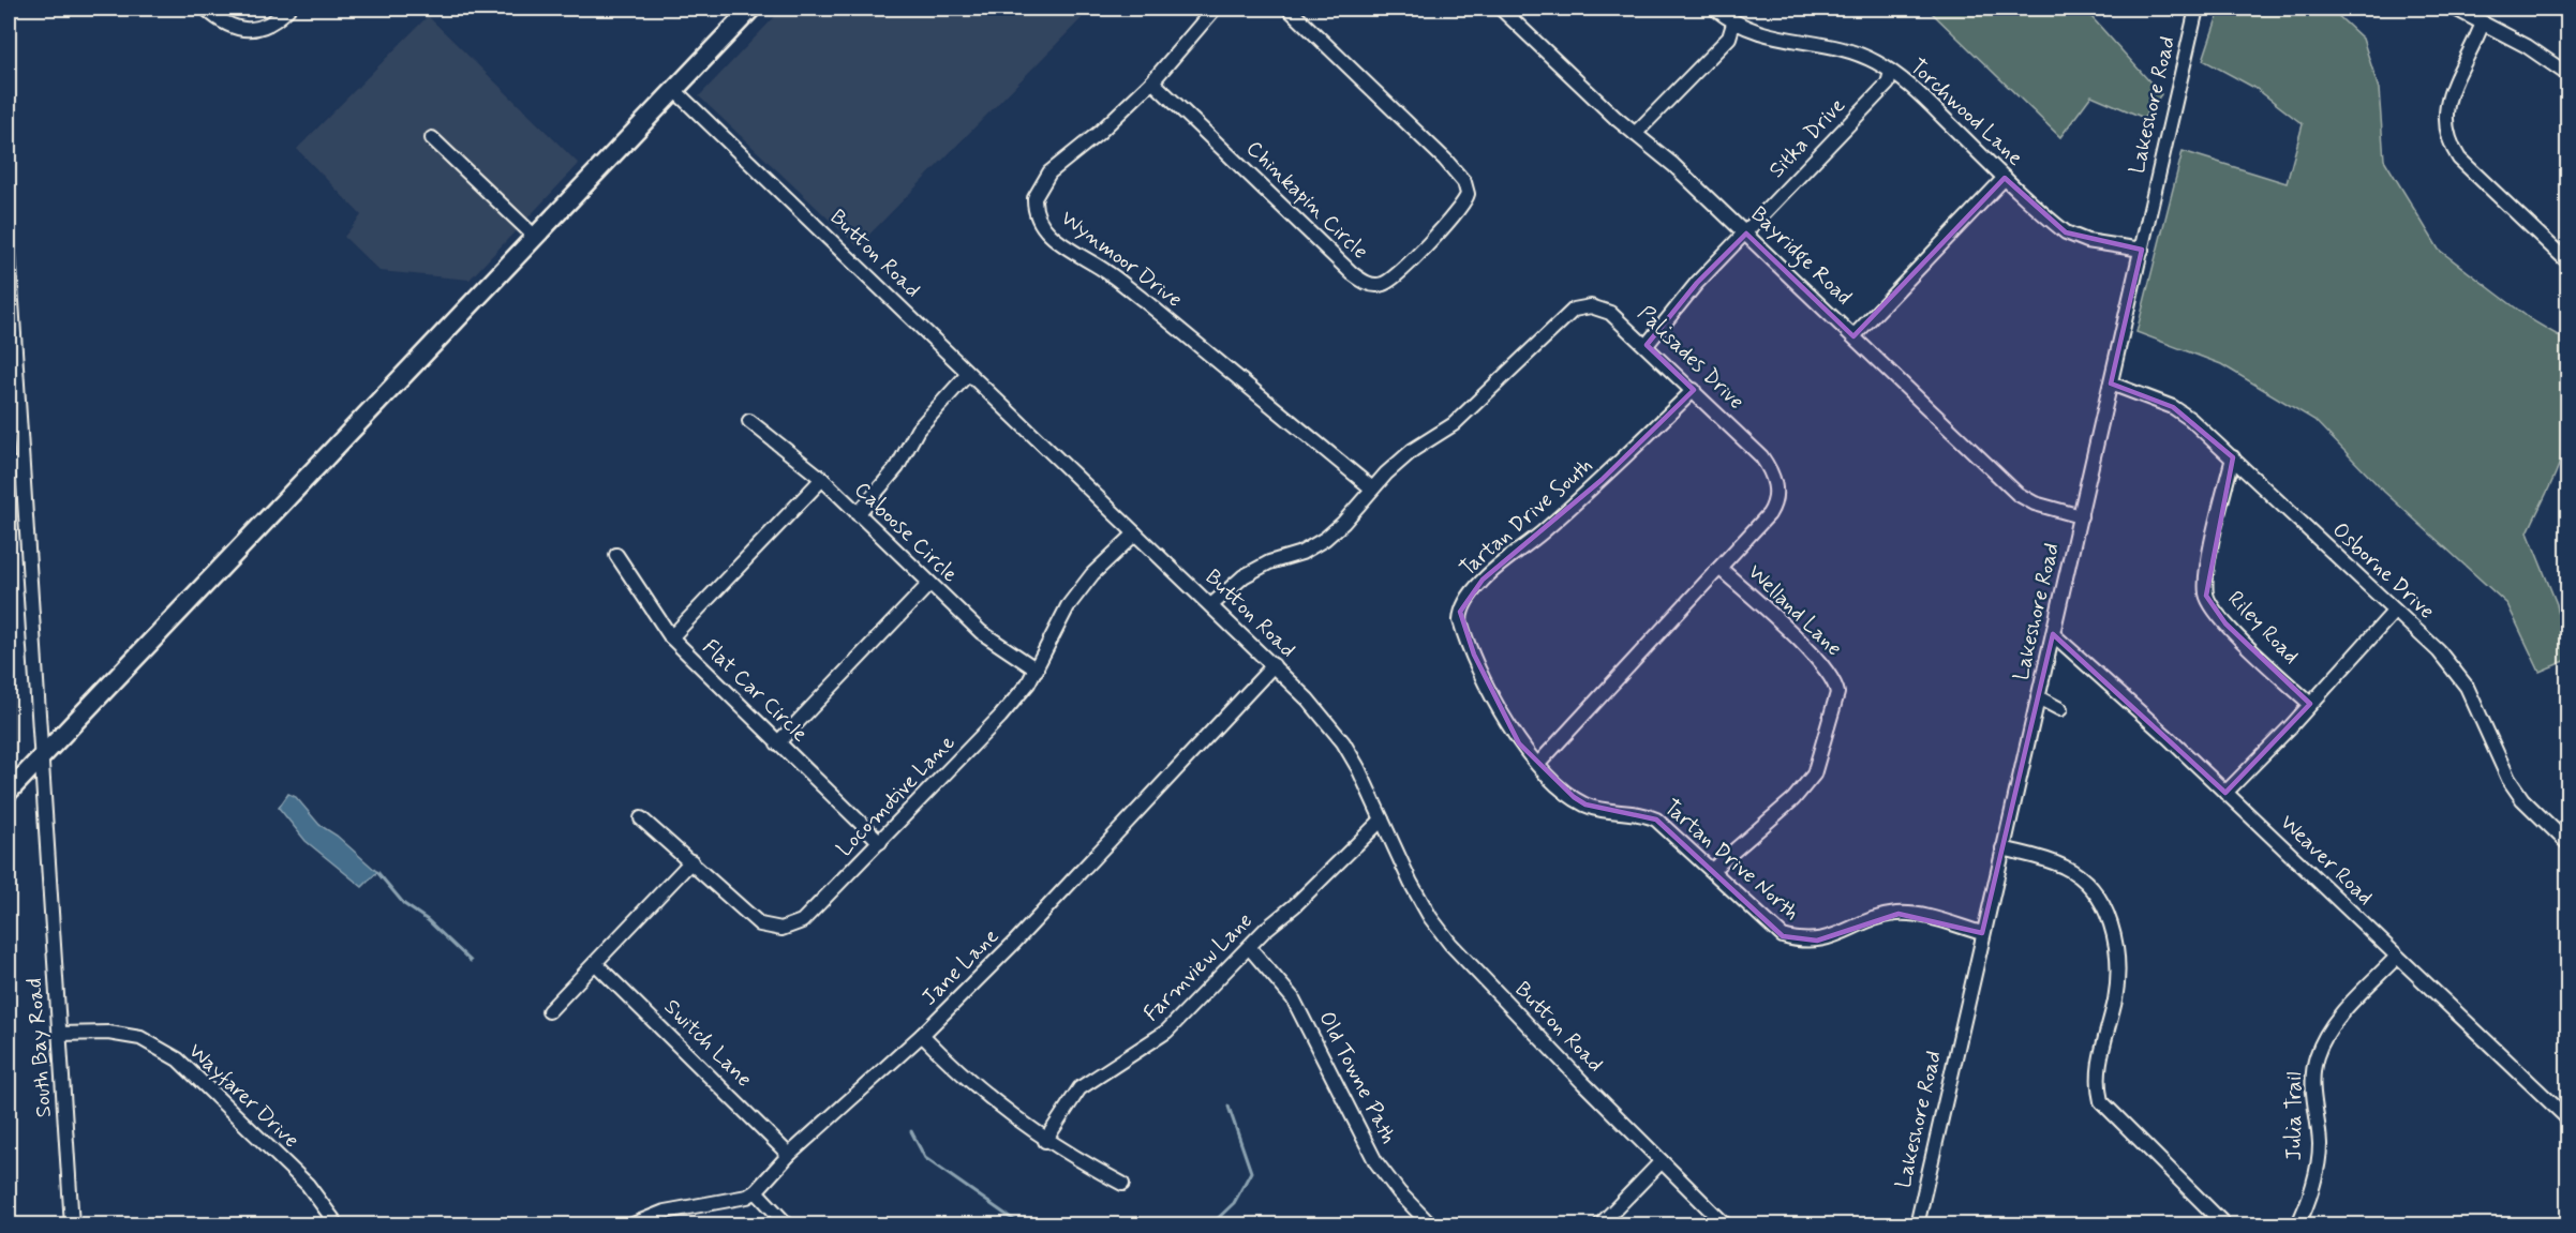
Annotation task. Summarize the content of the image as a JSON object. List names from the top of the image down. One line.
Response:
{"streets":{"street":["Lakeshore Road","Torchwood Lane","Sitka Drive","Chinkapin Circle","Button Road","Bayridge Road","Wynmoor Drive","Palisades Drive","Tartan Drive South","Caboose Circle","Osborne Drive","Welland Lane","Riley Road","Flat Car Circle","Locomotive Lane","Tartan Drive North","Weaver Road","Jane Lane","Farmview Lane","Switch Lane","South Bay Road","Old Towne Path","Wayfarer Drive","Julia Trail"]},"crossings":[["Lakeshore Road","Torchwood Lane"],["Lakeshore Road","Bayridge Road"],["Lakeshore Road","Osborne Drive"],["Lakeshore Road","Tartan Drive North"],["Lakeshore Road","Weaver Road"],["Torchwood Lane","Sitka Drive"],["Sitka Drive","Bayridge Road"],["Sitka Drive","Palisades Drive"],["Chinkapin Circle","Wynmoor Drive"],["Button Road","Palisades Drive"],["Button Road","Locomotive Lane"],["Button Road","Jane Lane"],["Button Road","Farmview Lane"],["Wynmoor Drive","Palisades Drive"],["Palisades Drive","Tartan Drive South"],["Palisades Drive","Welland Lane"],["Palisades Drive","Tartan Drive North"],["Tartan Drive South","Tartan Drive North"],["Caboose Circle","Locomotive Lane"],["Osborne Drive","Riley Road"],["Welland Lane","Tartan Drive North"],["Flat Car Circle","Locomotive Lane"],["Weaver Road","Julia Trail"],["Jane Lane","Switch Lane"],["Farmview Lane","Old Towne Path"],["South Bay Road","Wayfarer Drive"]]}
